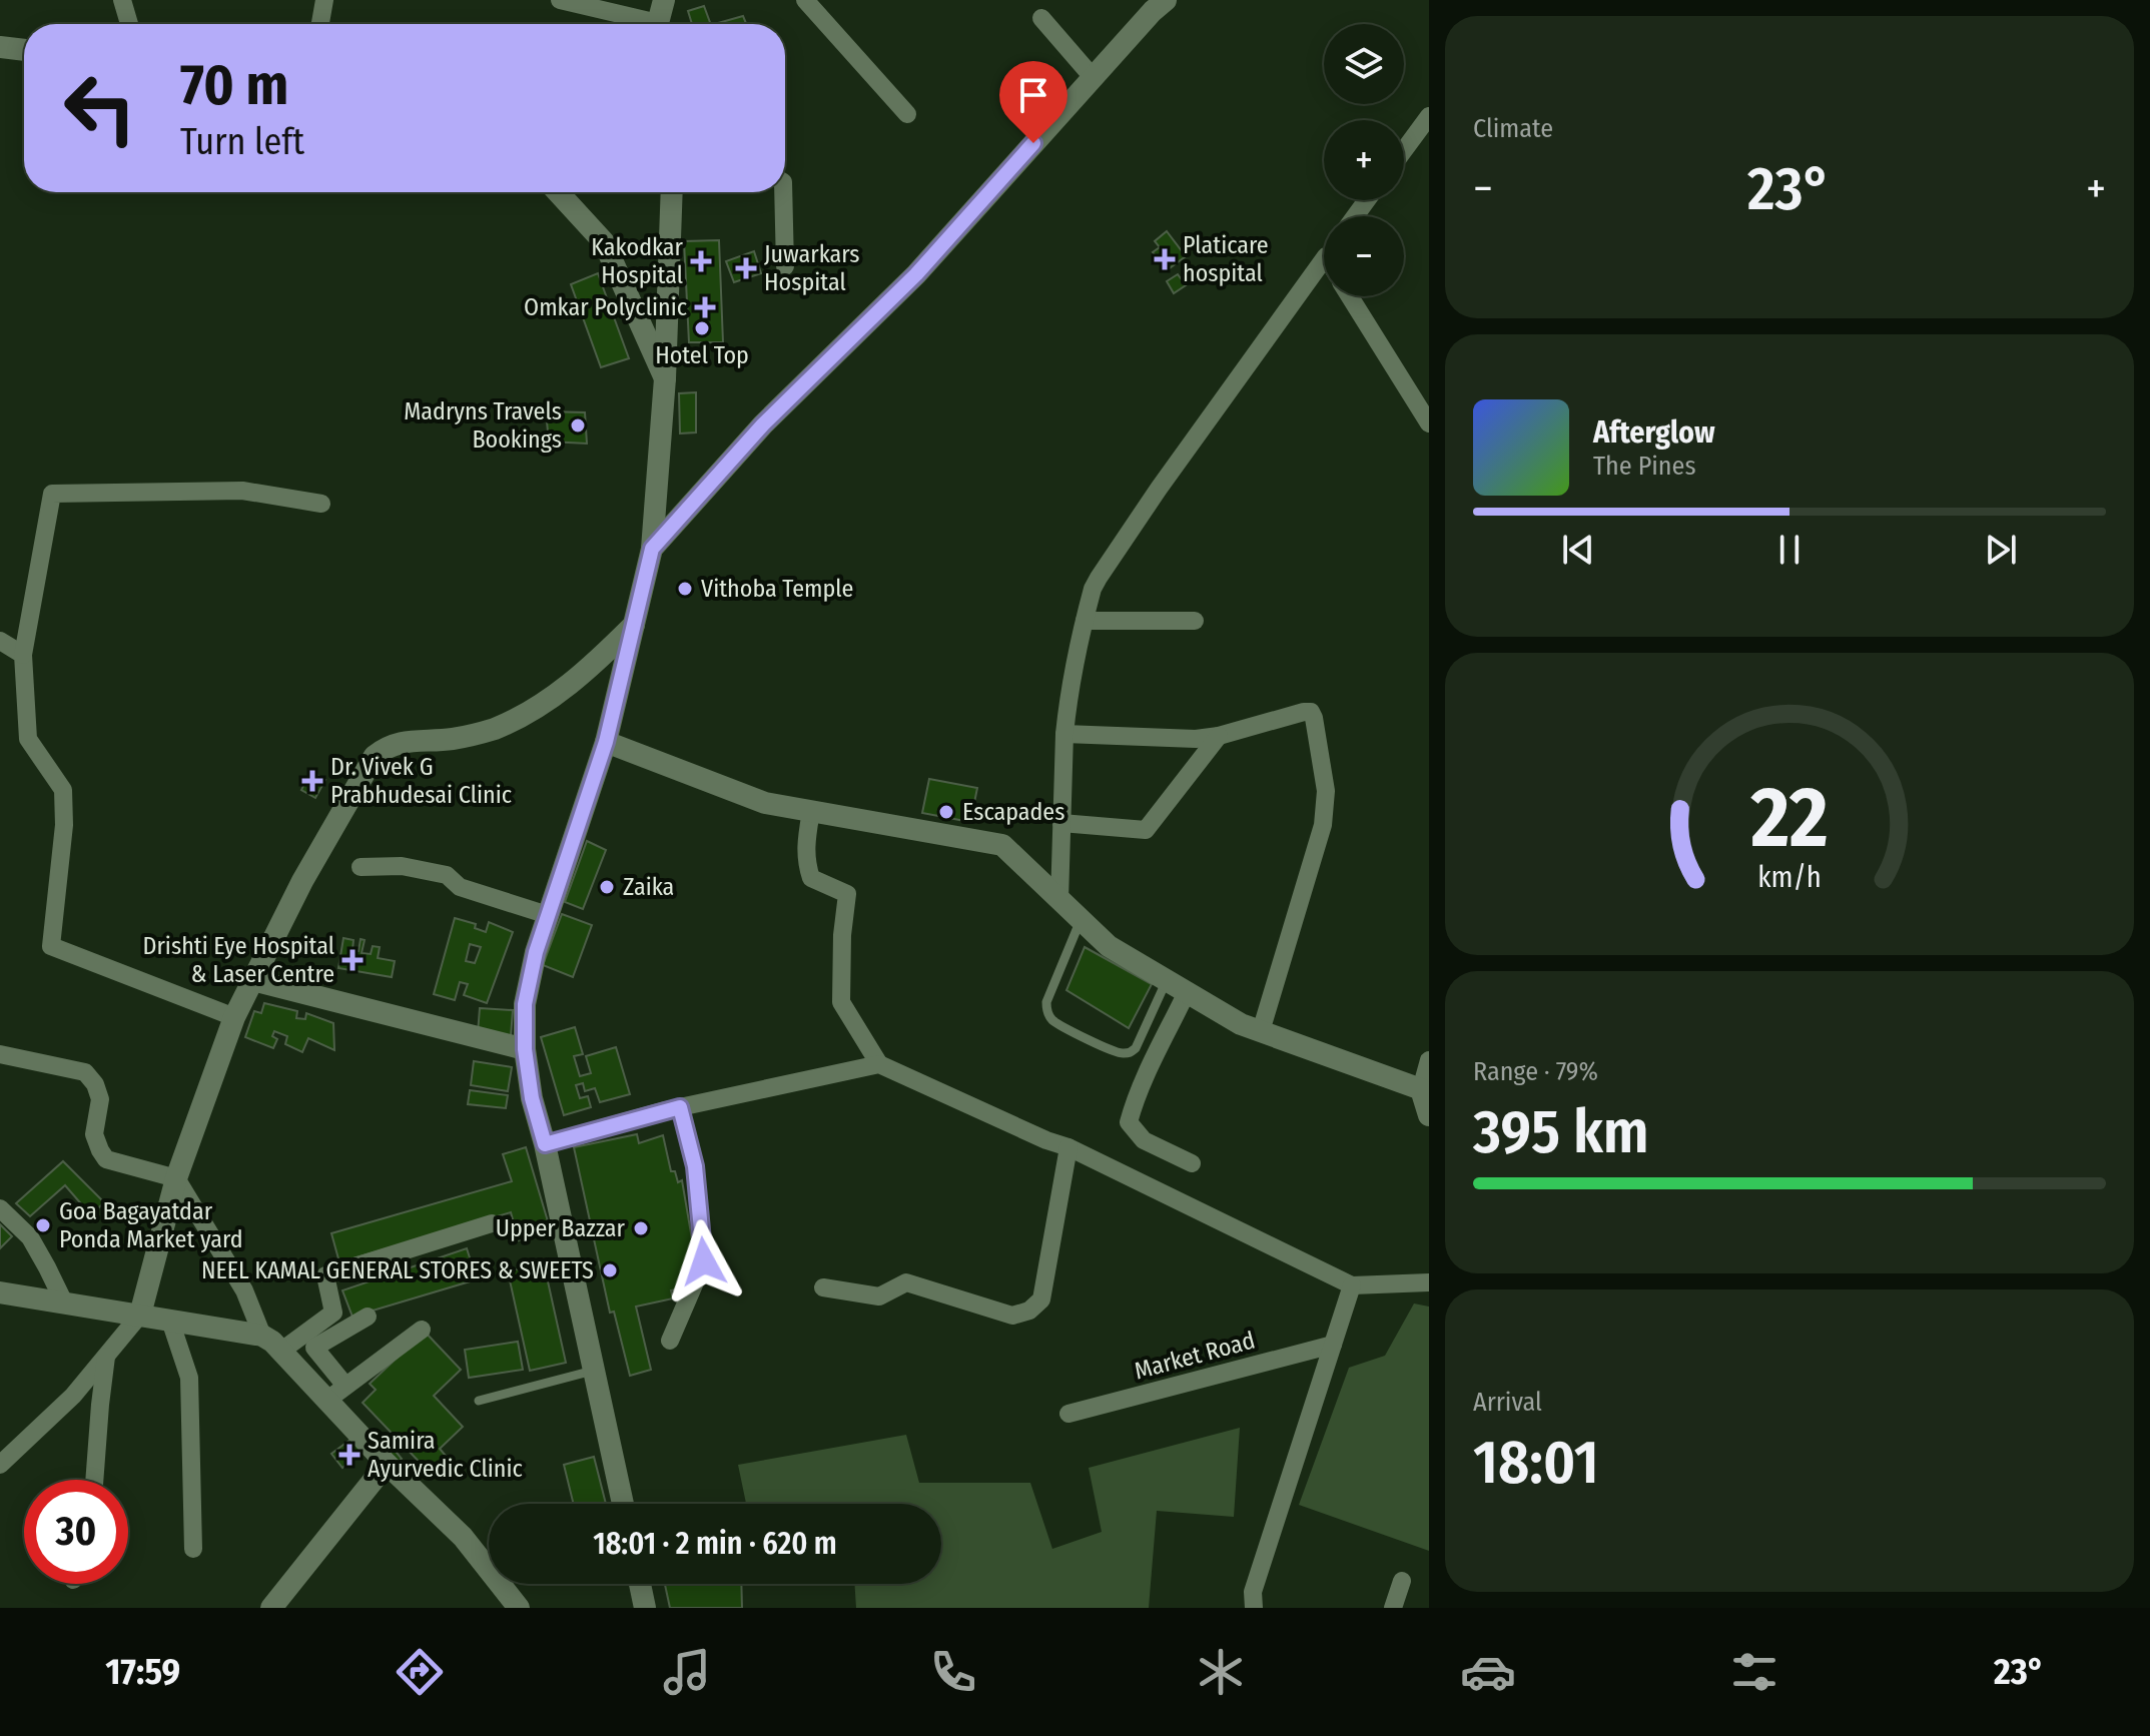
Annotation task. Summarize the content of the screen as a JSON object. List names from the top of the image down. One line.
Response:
{"streets":{"street":["Market Road"]},"places":{"health":["Platicare hospital","Kakodkar Hospital","Juwarkars Hospital","Omkar Polyclinic","Dr. Vivek G Prabhudesai Clinic","Drishti Eye Hospital & Laser Centre","Samira Ayurvedic Clinic"],"other":["Hotel Top","Madryns Travels Bookings","Vithoba Temple","Escapades","Zaika","Goa Bagayatdar Ponda Market yard","Upper Bazzar","NEEL KAMAL GENERAL STORES & SWEETS"]},"page":{"tile":["Climate",["Range · 79%","395 km"],["Arrival","18:01"]],"map_buttons":["+","−"],"turn":["70 m","Turn left"],"heat":["−","23°","+"],"song":["Afterglow","The Pines"],"limit":"30","trip":"18:01 · 2 min · 620 m","tabs":["17:59","23°"],"gauge":["22","km/h"]}}
